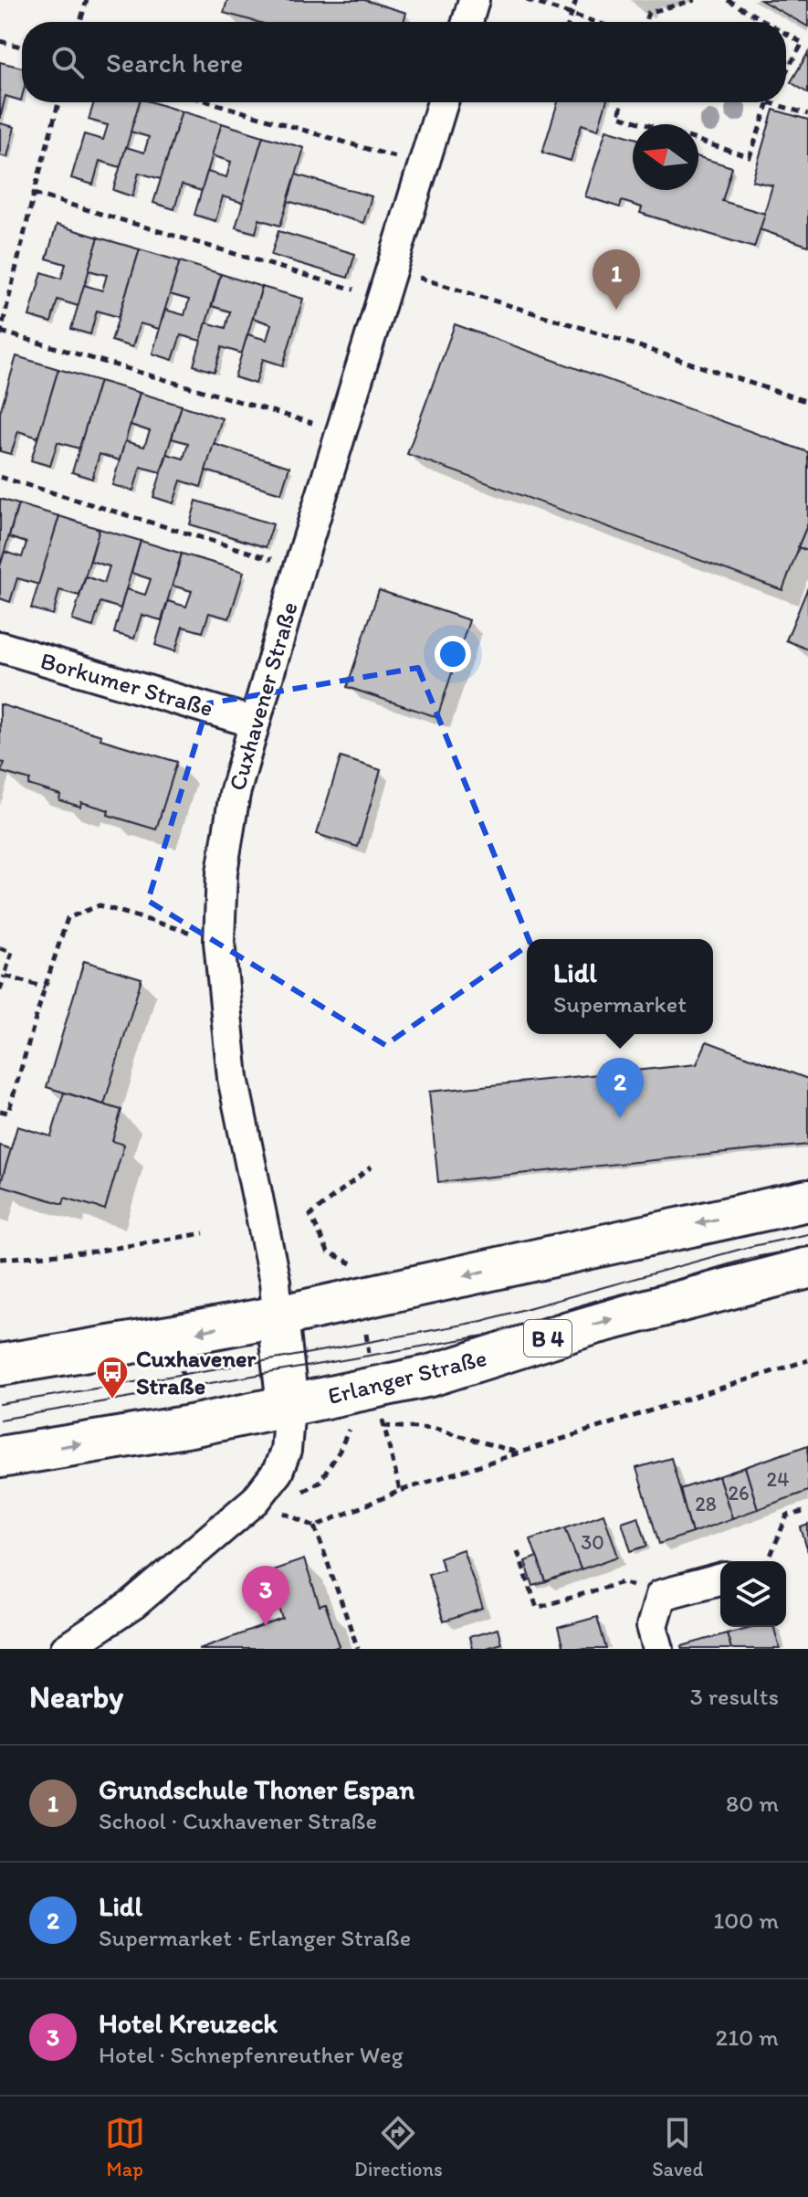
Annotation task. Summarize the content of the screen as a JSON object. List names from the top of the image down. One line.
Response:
{"streets":{"main road":["B 4","Erlanger Straße"],"street":["Borkumer Straße","Cuxhavener Straße"]},"crossings":[["Borkumer Straße","Cuxhavener Straße"]],"places":{"bus stop":["Cuxhavener Straße"]},"house_numbers":["24","26","28","30"],"north":"left","page":{"search":"Search here","pins":["1","2","3"],"popup":["Lidl","Supermarket"],"heading":["Nearby","3 results"],"list":[{"mark":"1","name":"Grundschule Thoner Espan","note":"School · Cuxhavener Straße","value":"80 m"},{"mark":"2","name":"Lidl","note":"Supermarket · Erlanger Straße","value":"100 m"},{"mark":"3","name":"Hotel Kreuzeck","note":"Hotel · Schnepfenreuther Weg","value":"210 m"}],"nav":["Map","Directions","Saved"]}}
